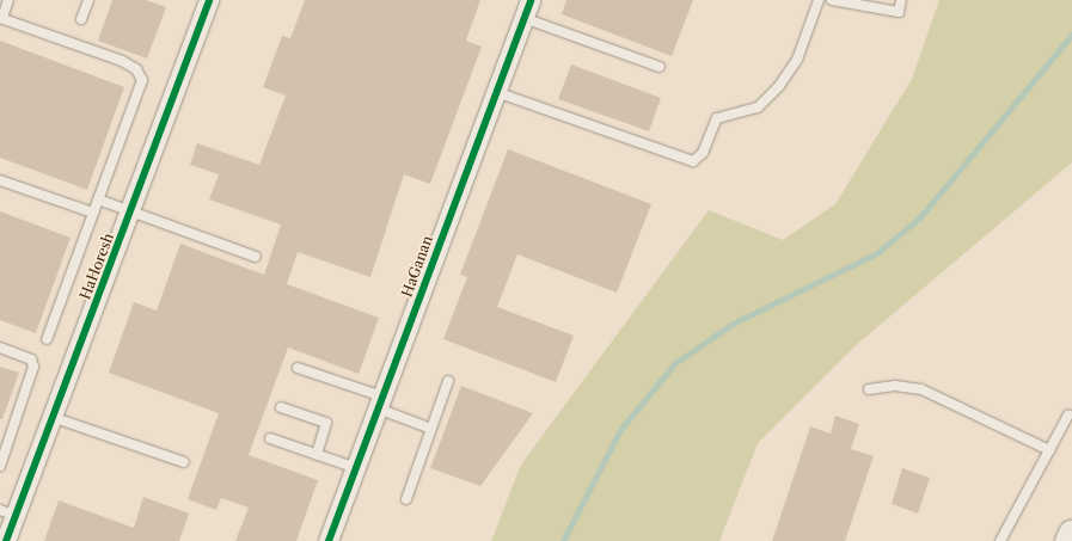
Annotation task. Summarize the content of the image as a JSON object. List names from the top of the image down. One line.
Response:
{"streets":{"street":["HaHoresh","HaGanan"]}}
